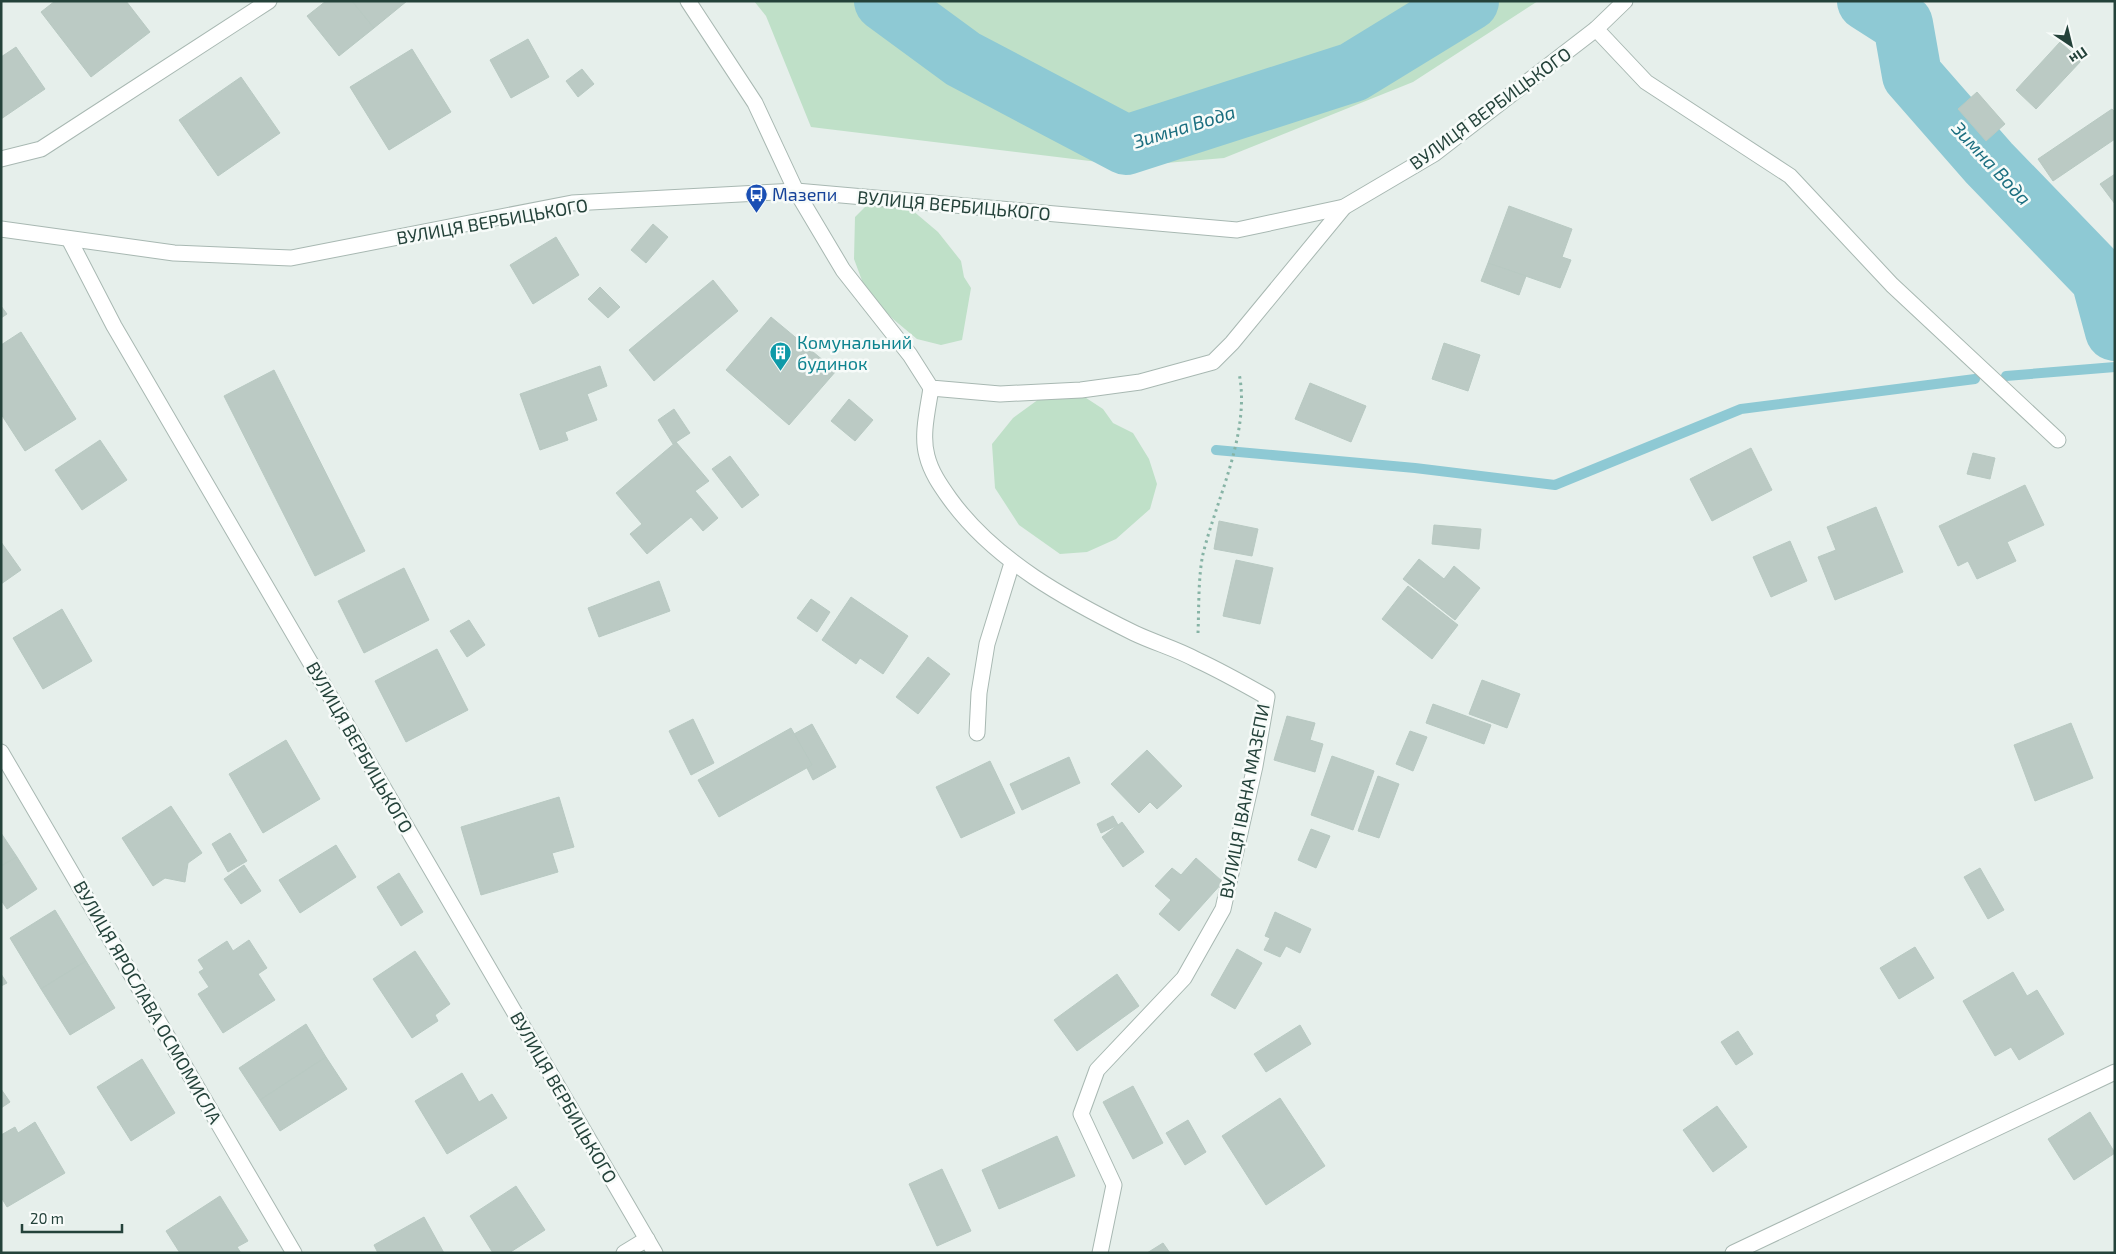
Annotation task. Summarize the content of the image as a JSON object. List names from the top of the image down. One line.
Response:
{"streets":{"street":["ВУЛИЦЯ ВЕРБИЦЬКОГО","ВУЛИЦЯ ІВАНА МАЗЕПИ","ВУЛИЦЯ ЯРОСЛАВА ОСМОМИСЛА"]},"water":["Зимна Вода"],"places":{"bus stop":["Мазепи"],"building":["Комунальний будинок"]},"scale_bar":"20 m","north":"bottom right"}
